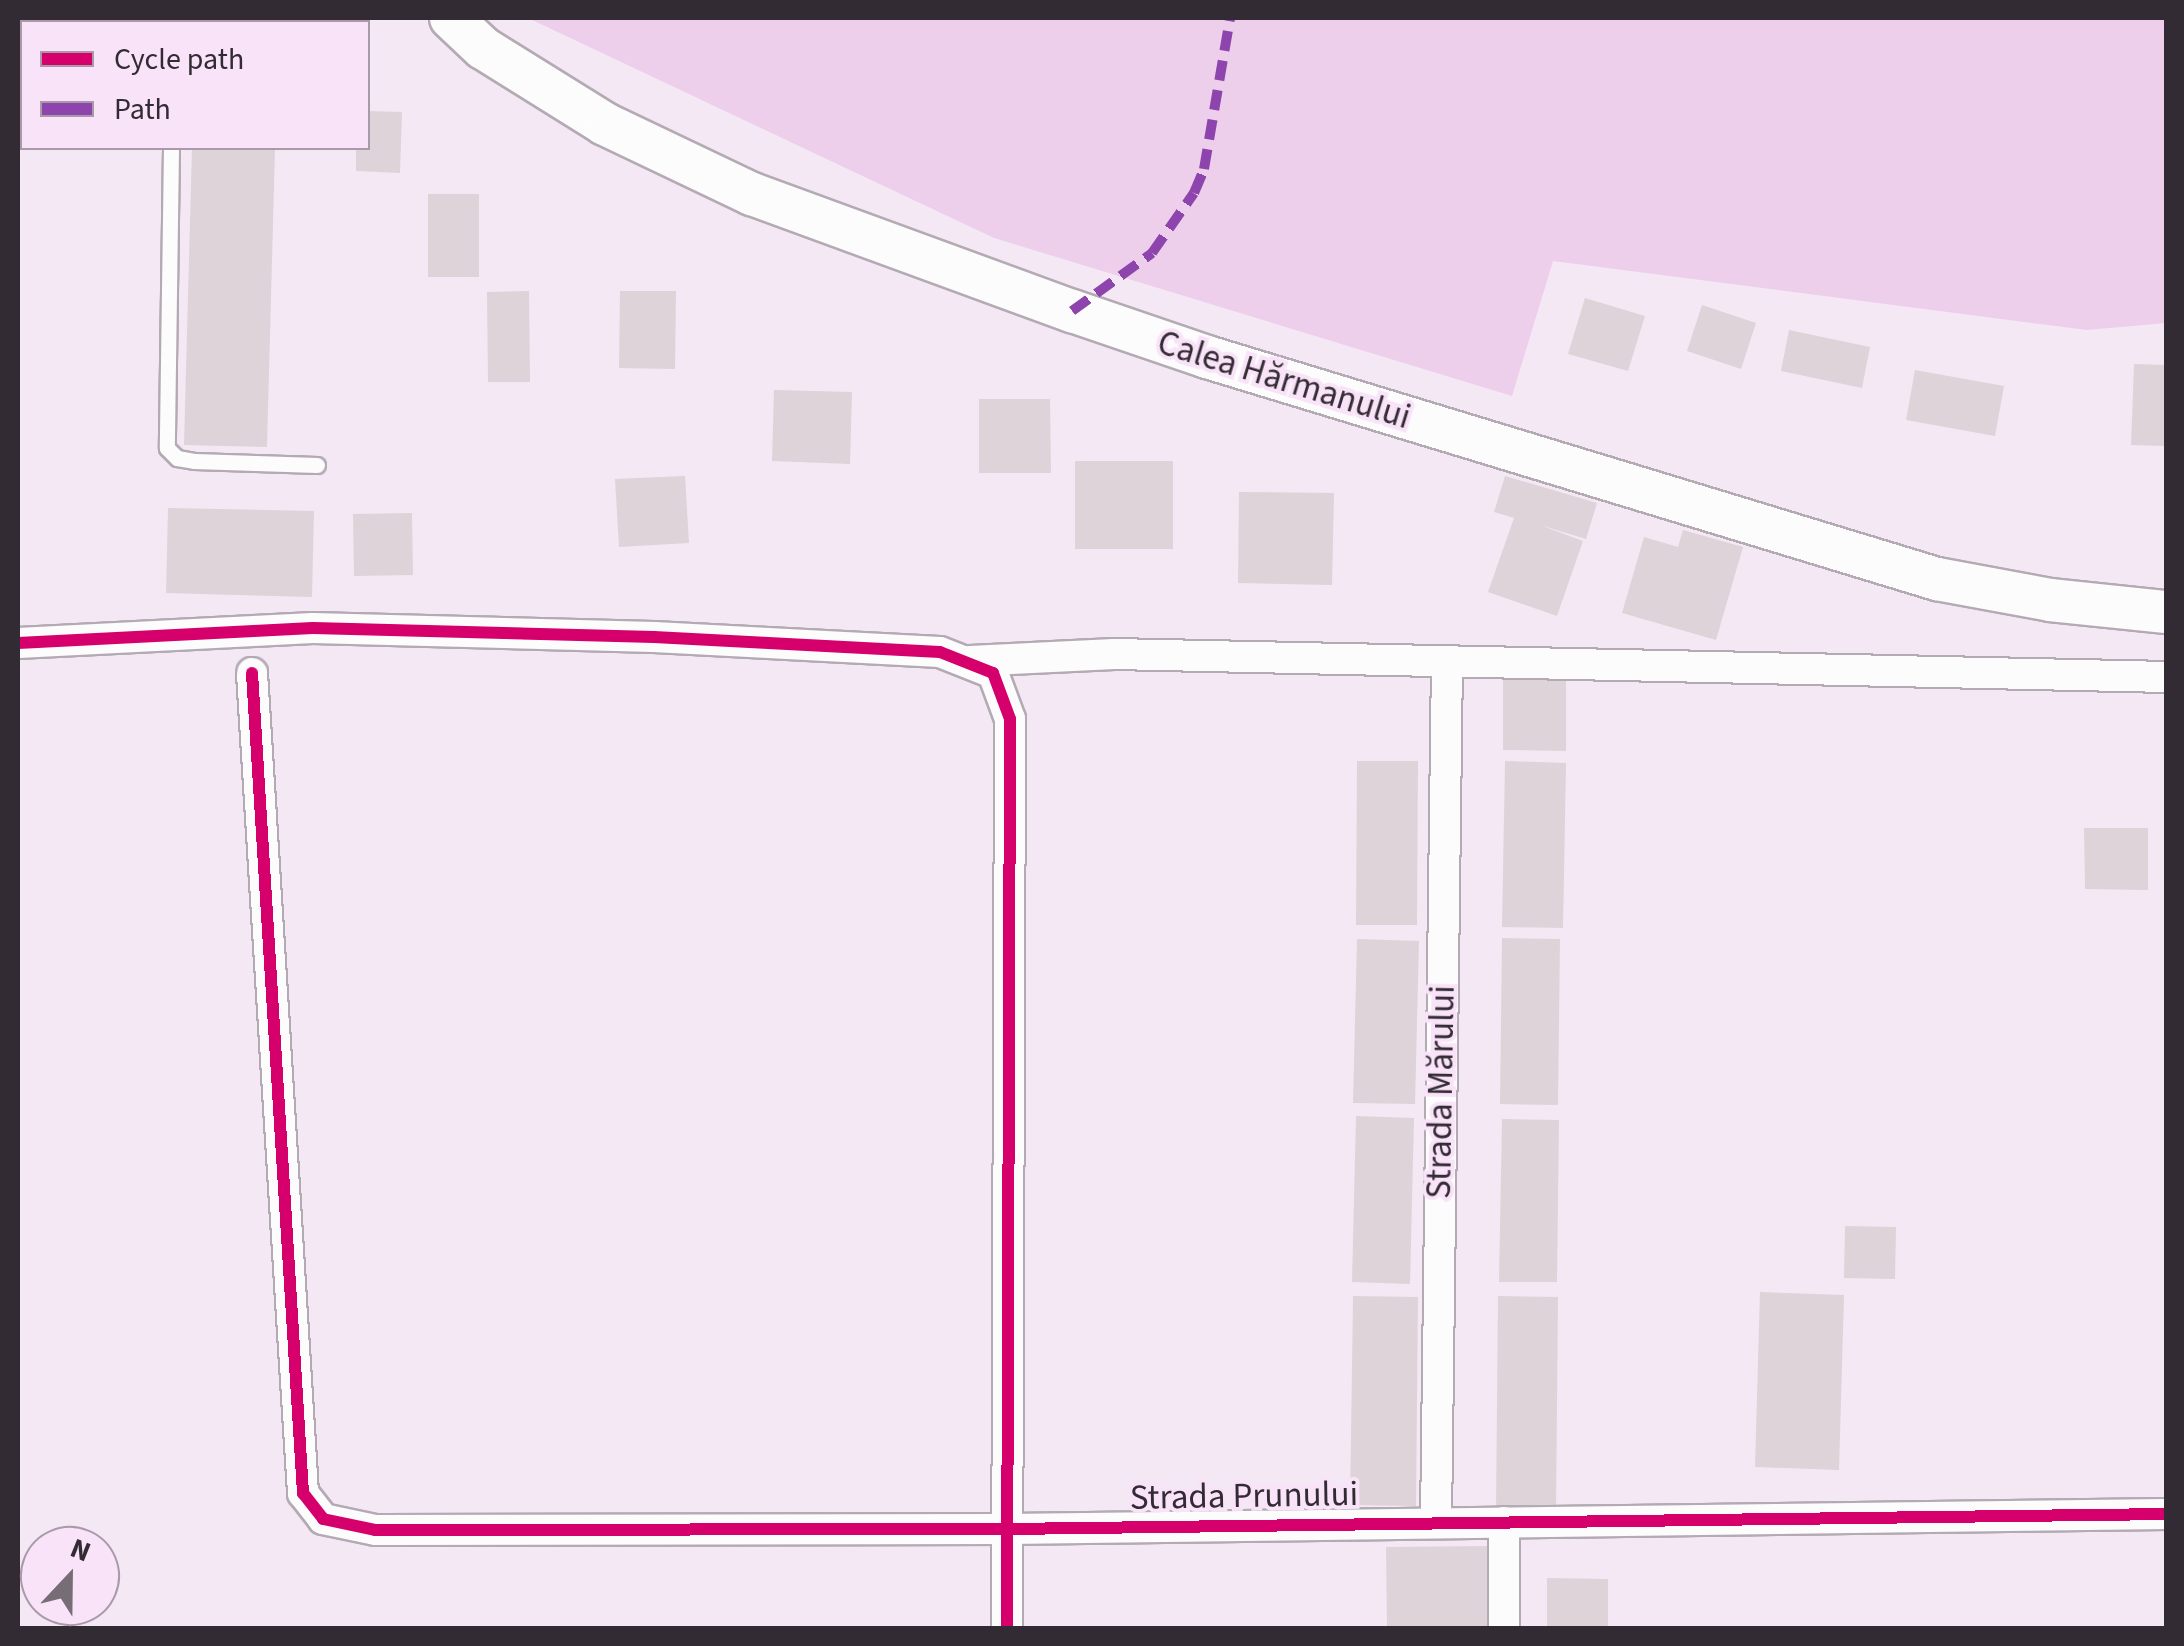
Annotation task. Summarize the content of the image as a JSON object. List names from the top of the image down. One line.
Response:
{"streets":{"main road":["Calea Hărmanului"],"street":["Strada Mărului","Strada Prunului"]},"crossings":[["Strada Mărului","Strada Prunului"]],"legend":["Cycle path","Path"],"north":"top"}
